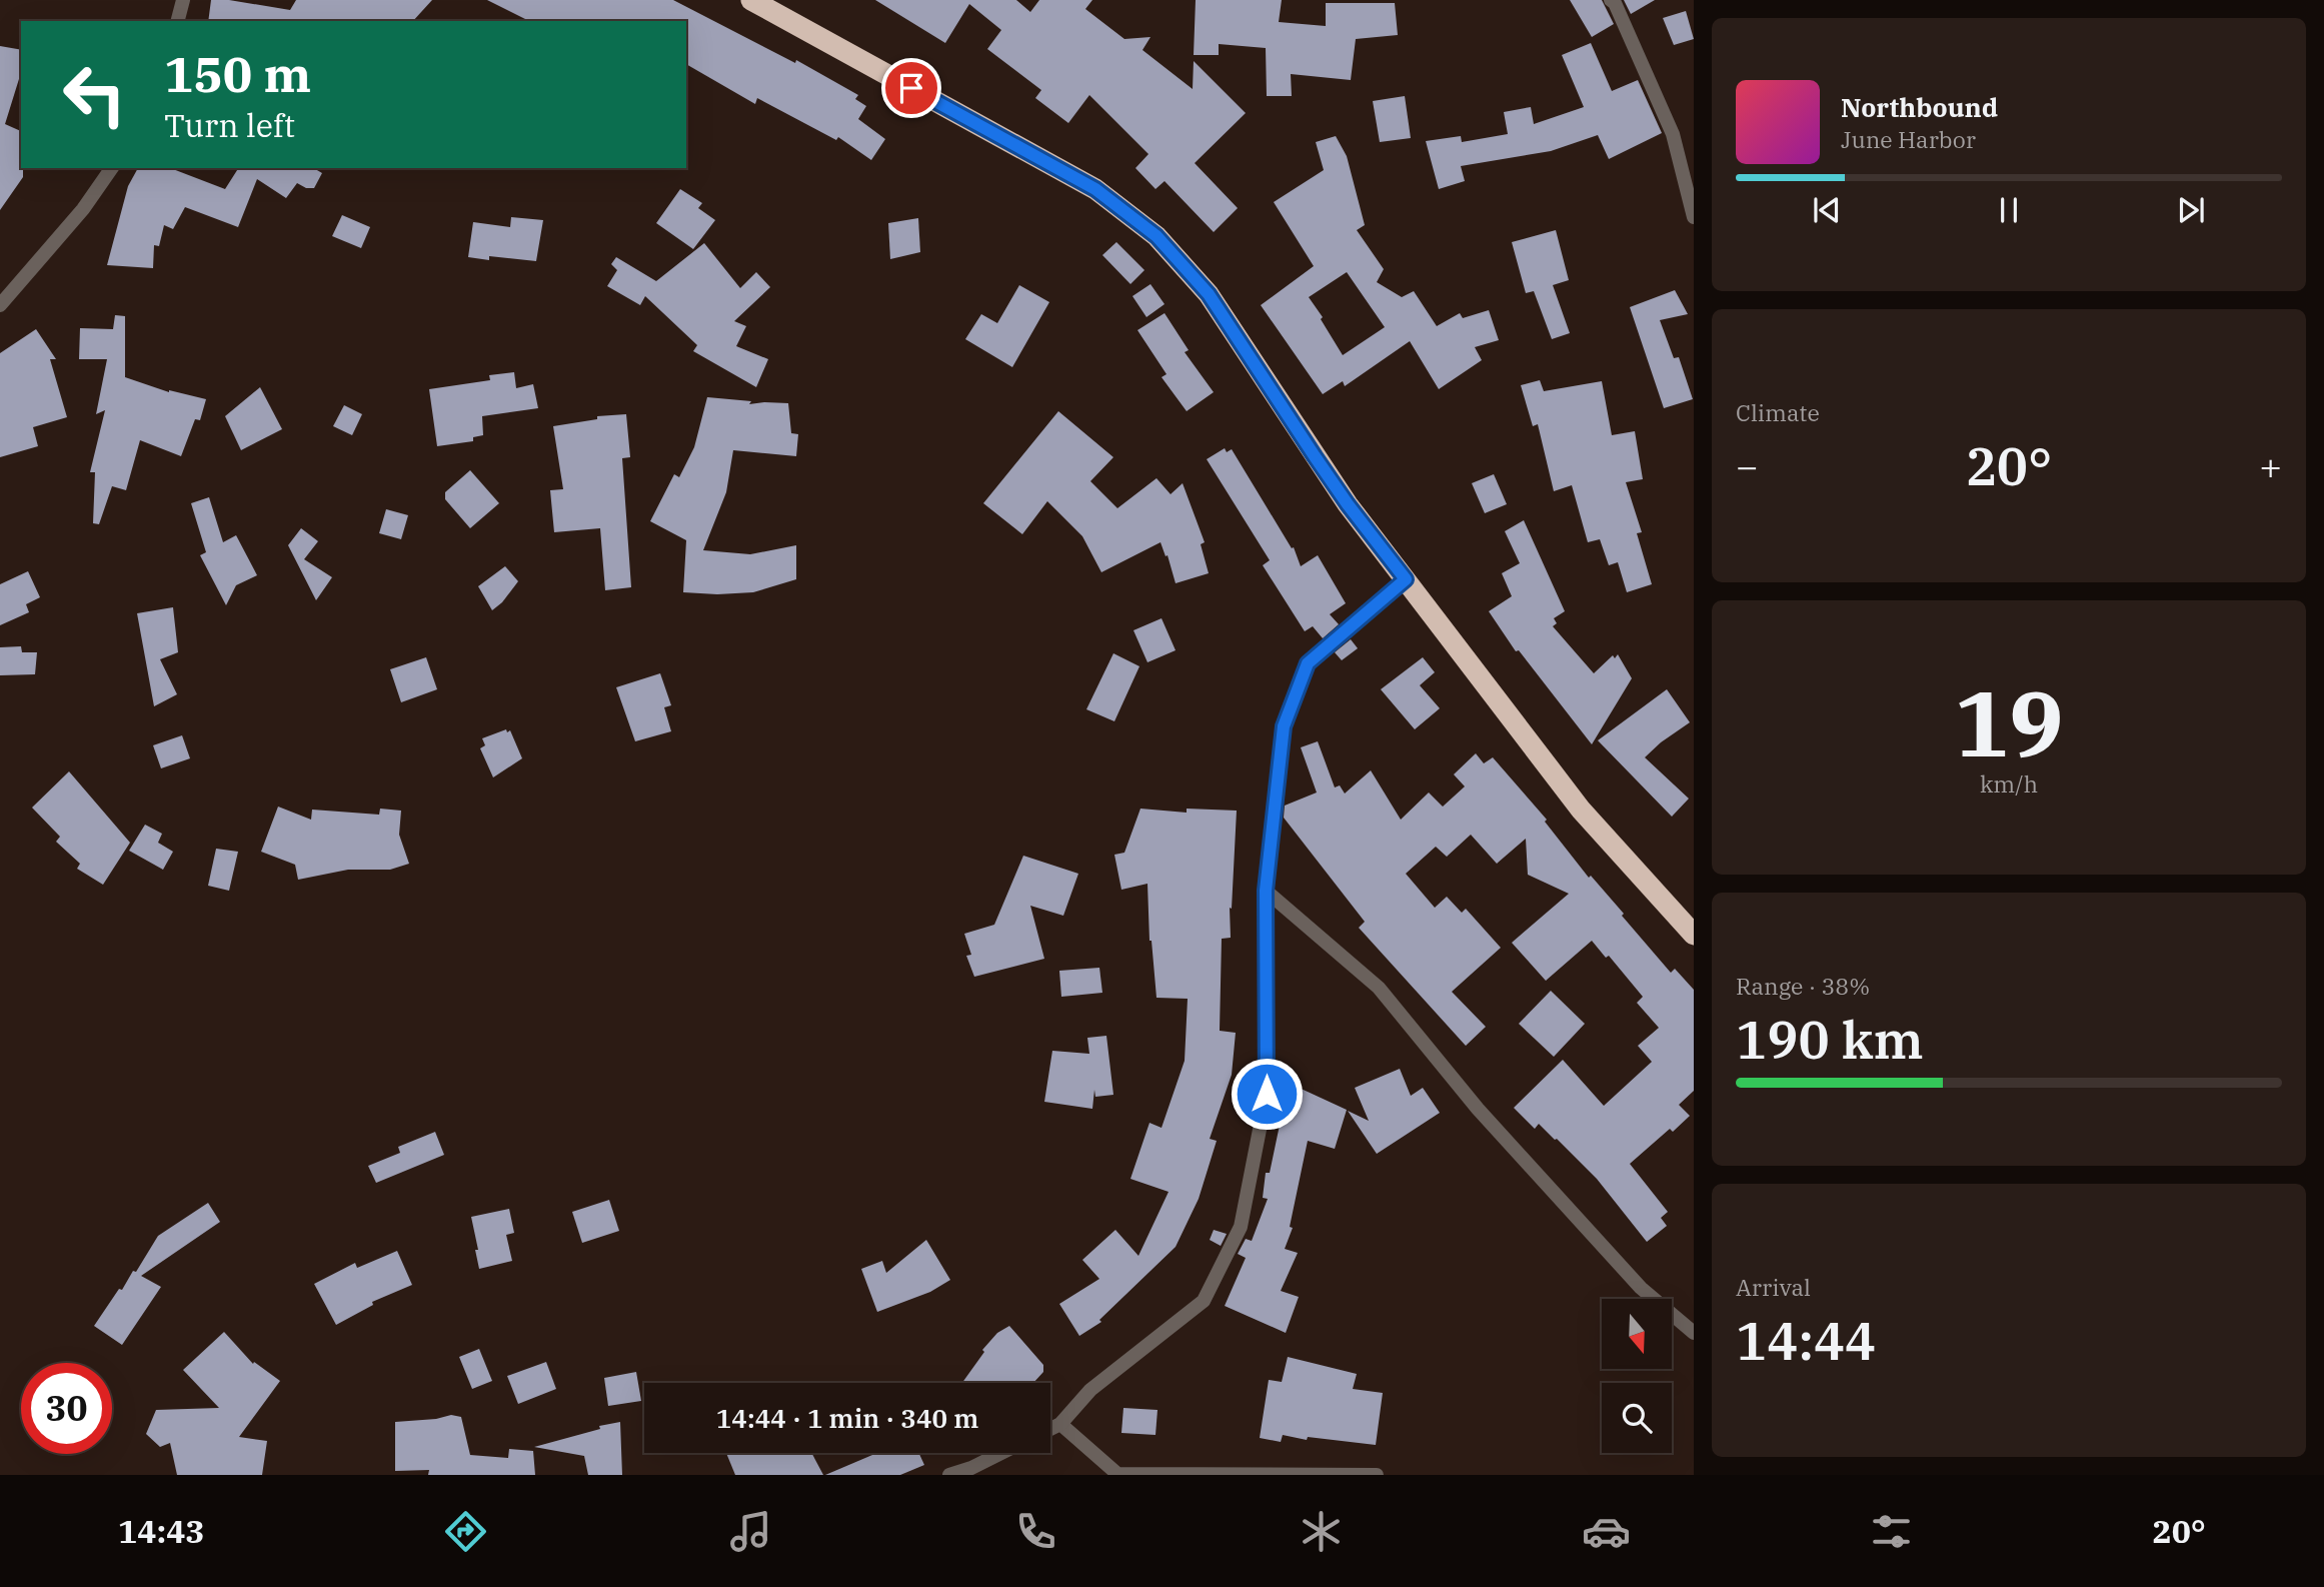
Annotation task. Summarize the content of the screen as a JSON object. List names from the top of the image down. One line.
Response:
{"north":"bottom","page":{"turn":["150 m","Turn left"],"song":["Northbound","June Harbor"],"tile":["Climate",["19","km/h"],["Range · 38%","190 km"],["Arrival","14:44"]],"heat":["−","20°","+"],"limit":"30","trip":"14:44 · 1 min · 340 m","tabs":["14:43","20°"]}}
